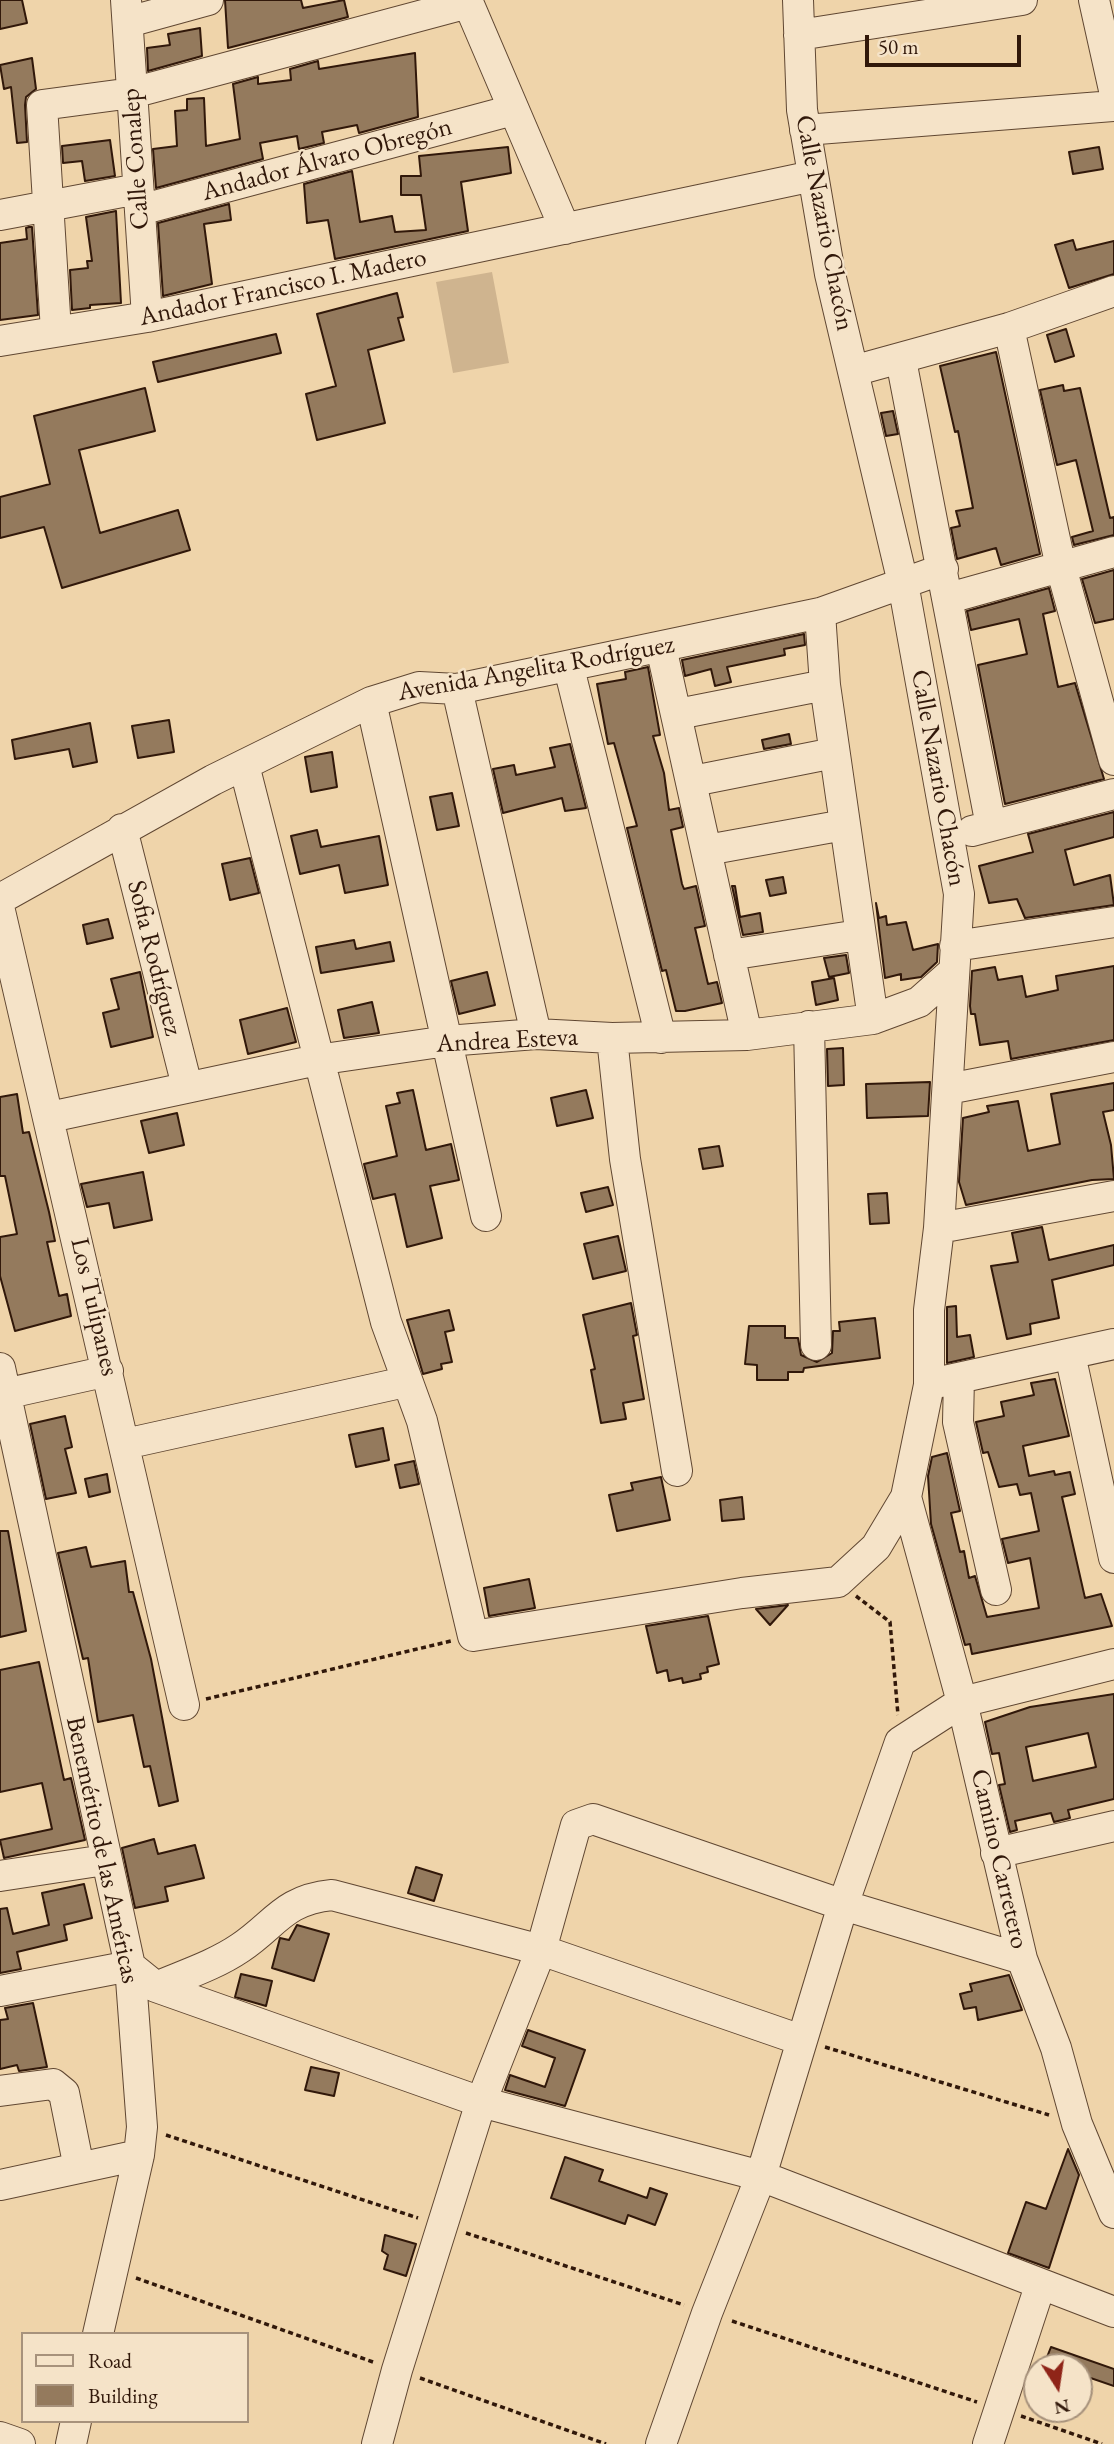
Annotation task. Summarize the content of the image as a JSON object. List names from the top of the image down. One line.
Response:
{"streets":{"street":["Calle Conalep","Andador Álvaro Obregón","Calle Nazario Chacón","Andador Francisco I. Madero","Avenida Angelita Rodríguez","Sofia Rodríguez","Andrea Esteva","Los Tulipanes","Benemérito de las Américas","Camino Carretero"]},"crossings":[["Calle Conalep","Andador Álvaro Obregón"],["Calle Conalep","Andador Francisco I. Madero"],["Calle Nazario Chacón","Andador Francisco I. Madero"],["Calle Nazario Chacón","Avenida Angelita Rodríguez"],["Calle Nazario Chacón","Andrea Esteva"],["Calle Nazario Chacón","Camino Carretero"],["Avenida Angelita Rodríguez","Sofia Rodríguez"],["Sofia Rodríguez","Andrea Esteva"],["Andrea Esteva","Los Tulipanes"]],"legend":["Road","Building"],"scale_bar":"50 m","north":"bottom"}
